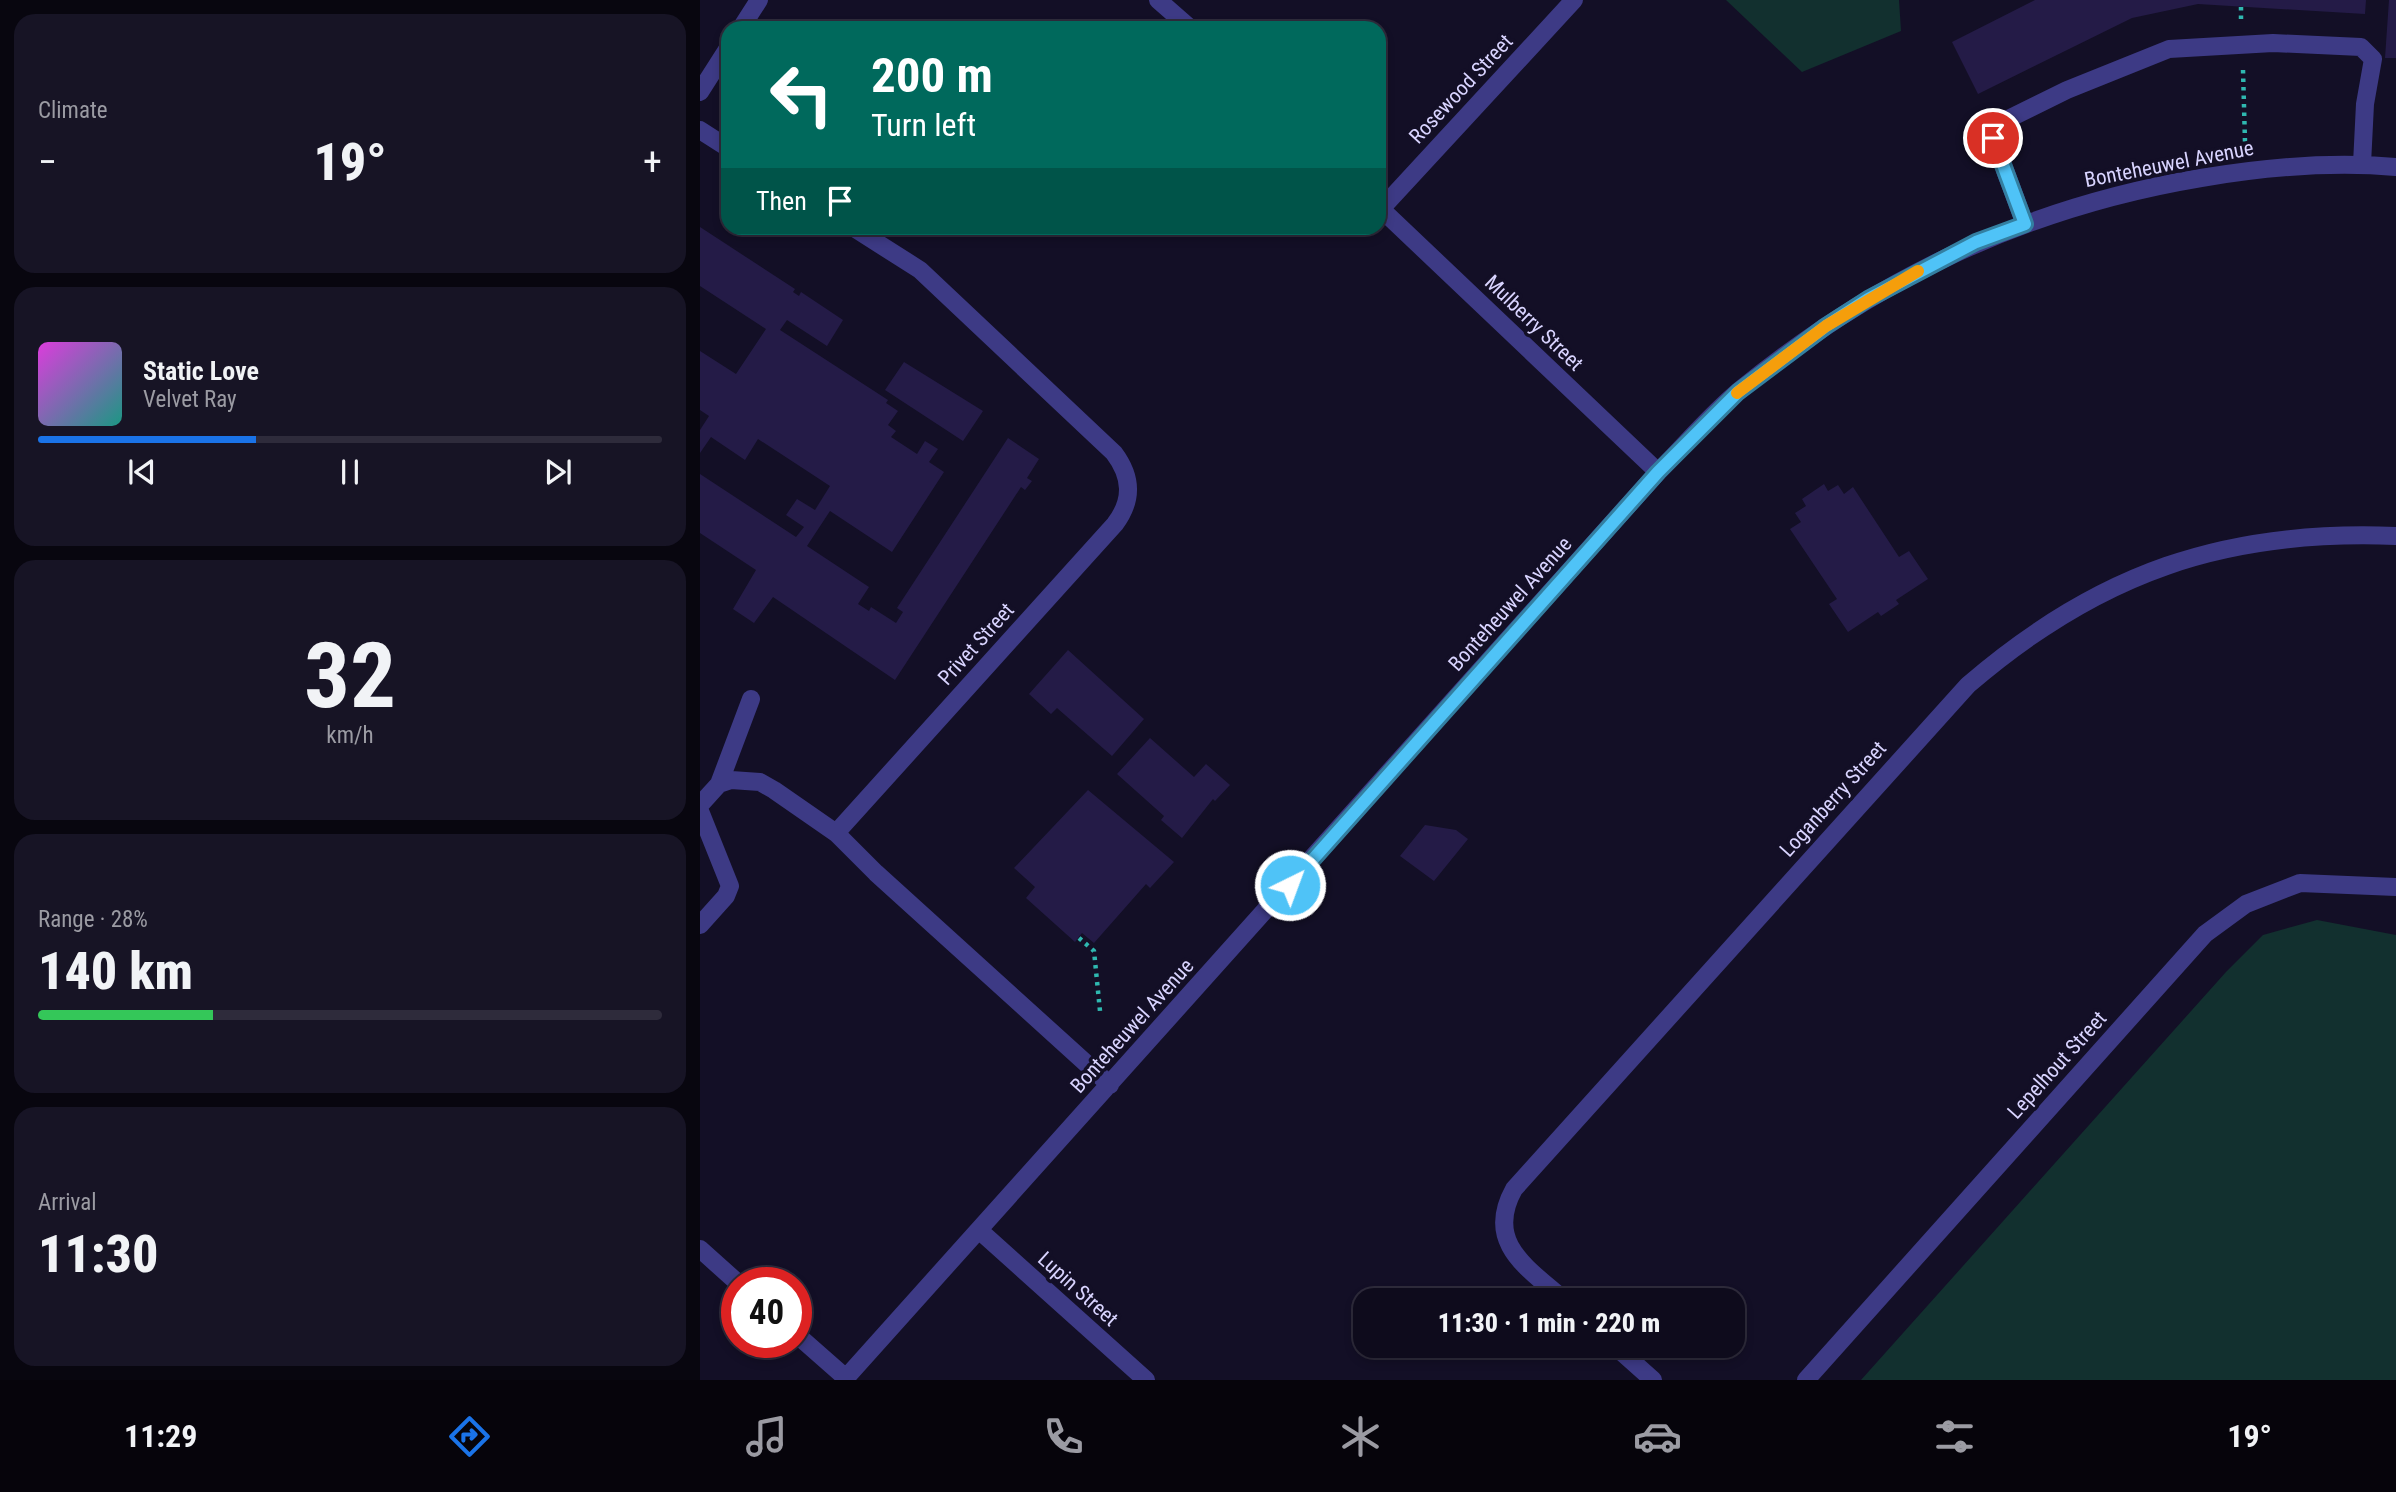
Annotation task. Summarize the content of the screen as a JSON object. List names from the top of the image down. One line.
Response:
{"streets":{"street":["Rosewood Street","Bonteheuwel Avenue","Mulberry Street","Privet Street","Loganberry Street","Lepelhout Street","Lupin Street"]},"crossings":[["Bonteheuwel Avenue","Mulberry Street"],["Bonteheuwel Avenue","Lupin Street"]],"page":{"tile":["Climate",["32","km/h"],["Range · 28%","140 km"],["Arrival","11:30"]],"turn":["200 m","Turn left"],"heat":["−","19°","+"],"then":"Then","song":["Static Love","Velvet Ray"],"limit":"40","trip":"11:30 · 1 min · 220 m","tabs":["11:29","19°"]}}
